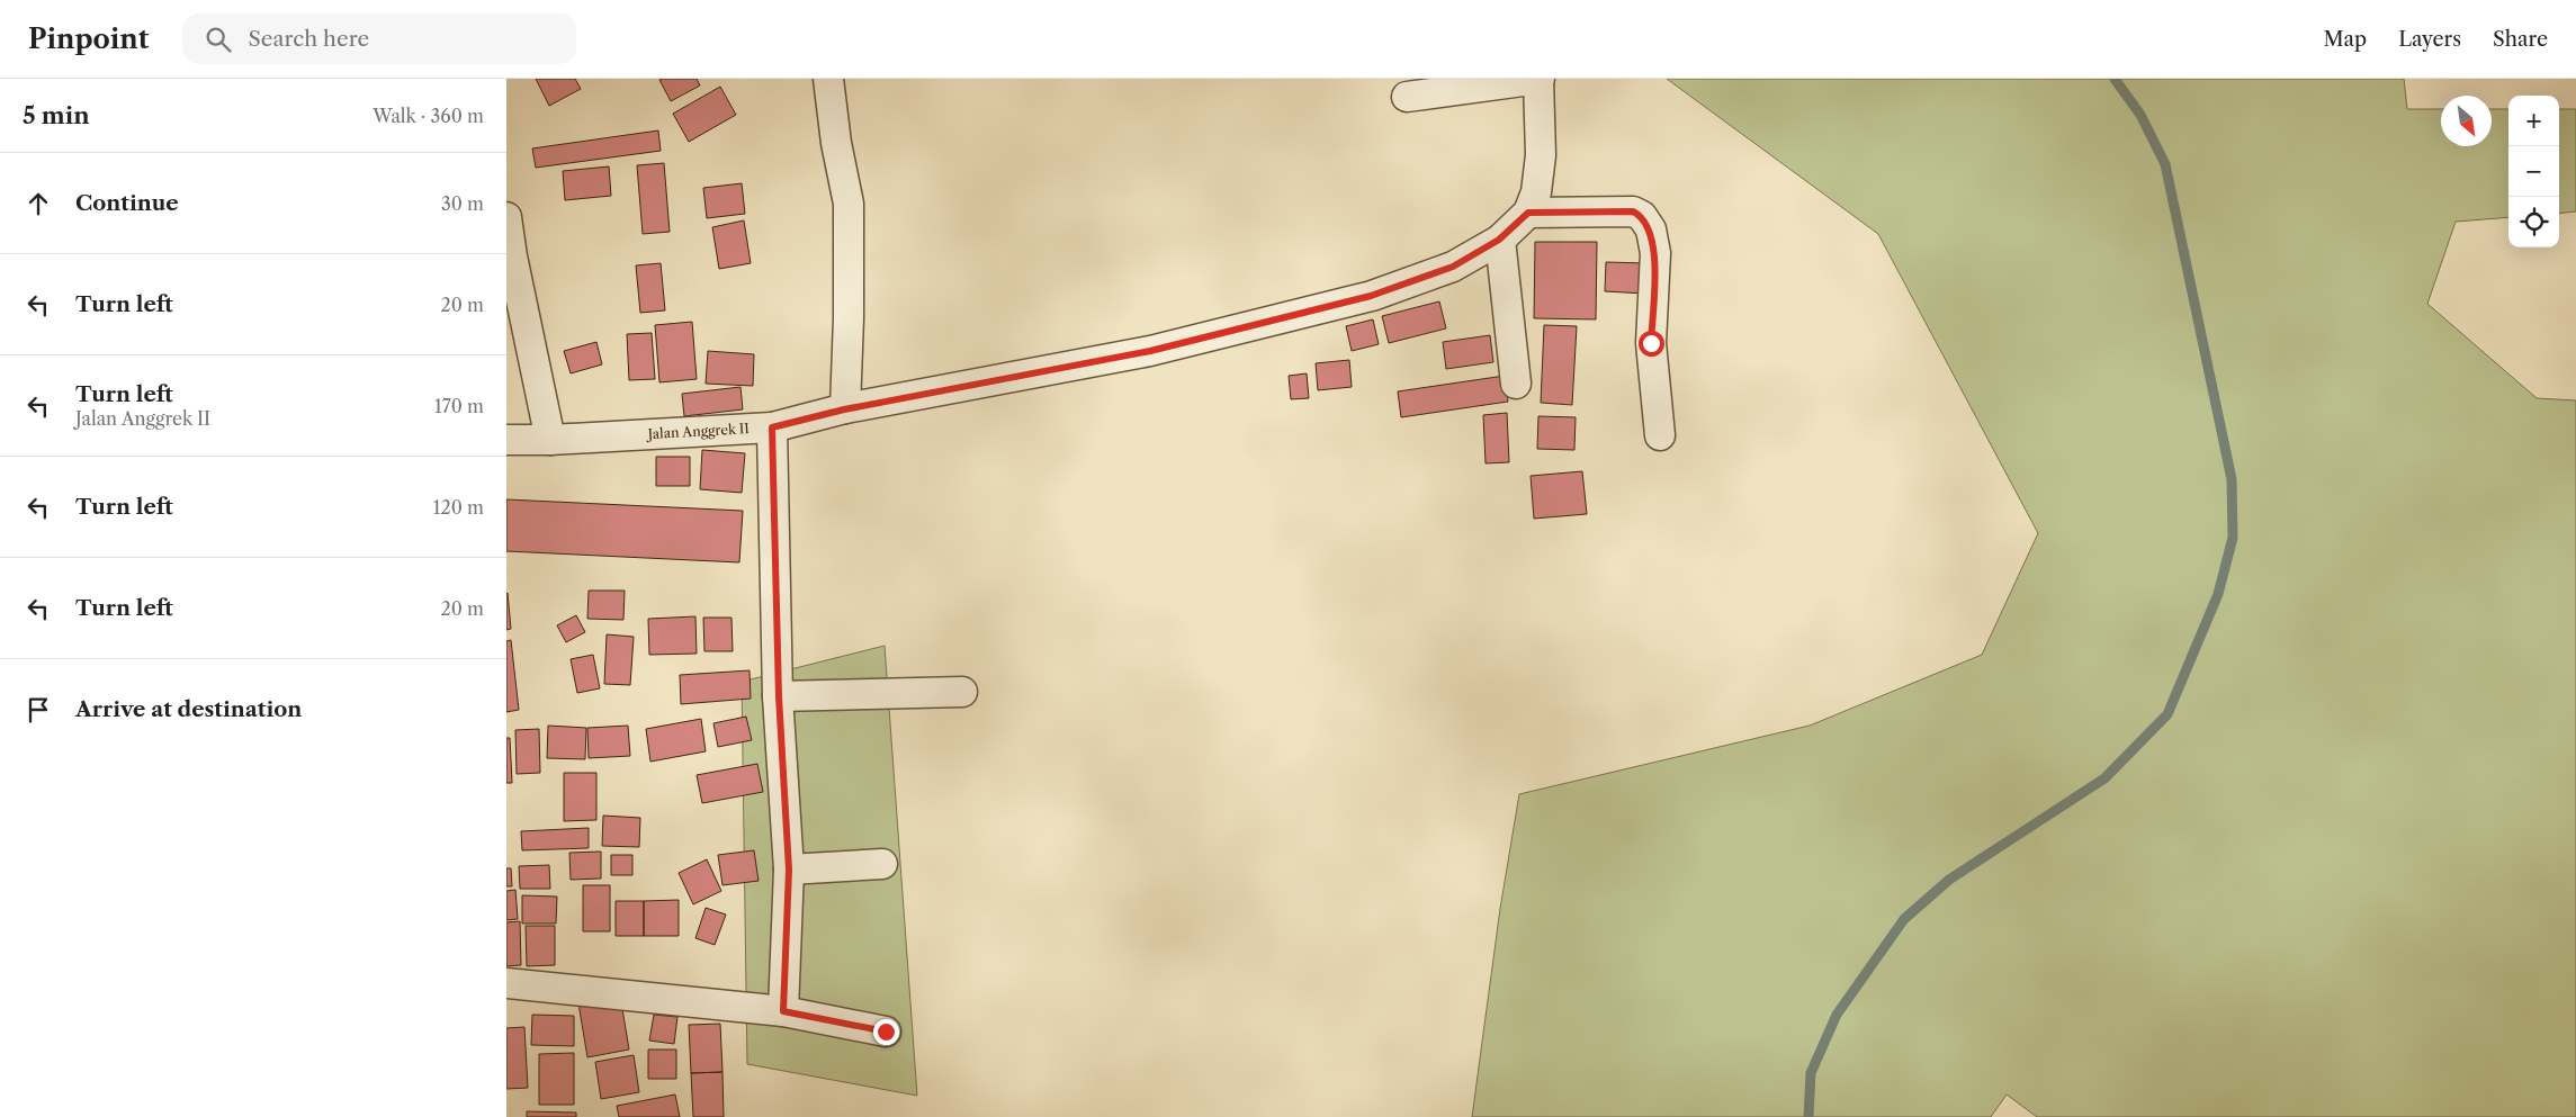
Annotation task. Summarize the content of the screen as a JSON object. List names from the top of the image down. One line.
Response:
{"streets":{"street":["Jalan Anggrek II"]},"north":"bottom right","page":{"header":"Pinpoint","search":"Search here","nav":["Map","Layers","Share"],"heading":["5 min","Walk · 360 m"],"map_buttons":["+","−"],"list":[["Continue","30 m"],["Turn left","20 m"],["Turn left","Jalan Anggrek II","170 m"],["Turn left","120 m"],["Turn left","20 m"],"Arrive at destination"]}}
